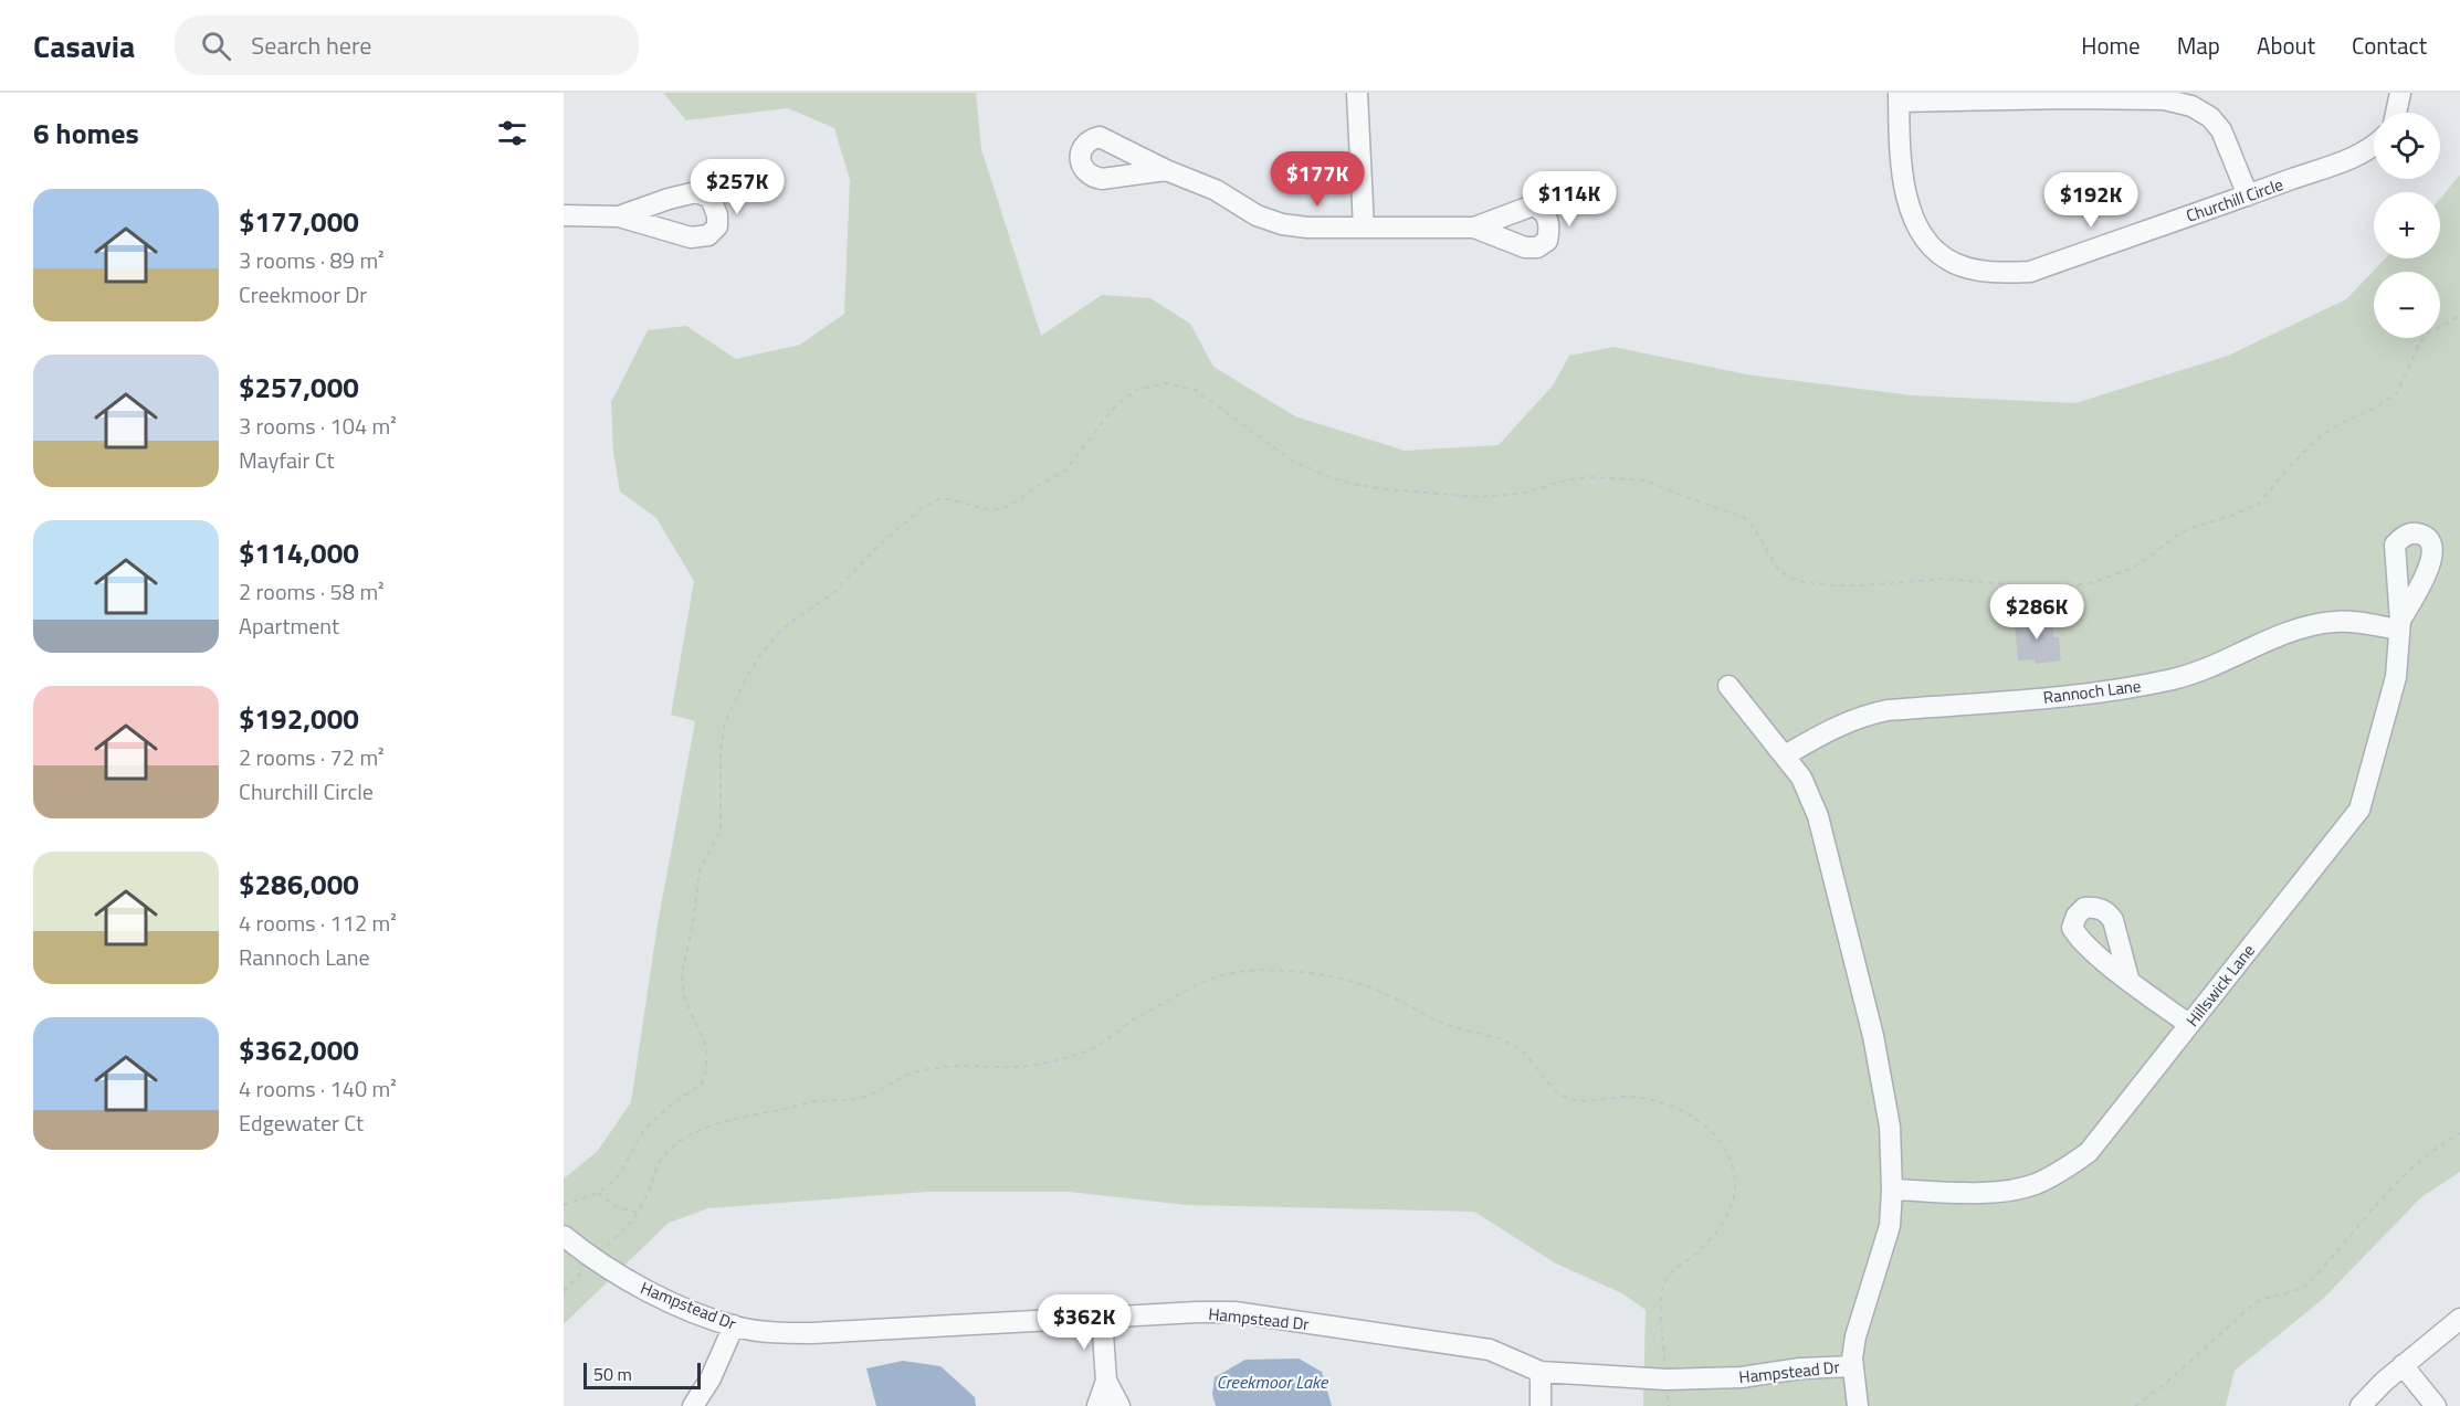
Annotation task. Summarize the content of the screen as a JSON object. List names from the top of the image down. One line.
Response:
{"streets":{"street":["Churchill Circle","Rannoch Lane","Hillswick Lane","Hampstead Dr"]},"crossings":[["Rannoch Lane","Hillswick Lane"]],"water":["Creekmoor Lake"],"scale_bar":"50 m","page":{"header":"Casavia","search":"Search here","nav":["Home","Map","About","Contact"],"heading":"6 homes","map_buttons":["+","−"],"price":["$177K","$257K","$114K","$192K","$286K","$362K"],"list":[{"name":"$177,000","note":"3 rooms · 89 m² · Creekmoor Dr"},{"name":"$257,000","note":"3 rooms · 104 m² · Mayfair Ct"},{"name":"$114,000","note":"2 rooms · 58 m² · Apartment"},{"name":"$192,000","note":"2 rooms · 72 m² · Churchill Circle"},{"name":"$286,000","note":"4 rooms · 112 m² · Rannoch Lane"},{"name":"$362,000","note":"4 rooms · 140 m² · Edgewater Ct"}],"scale":"50 m"}}
